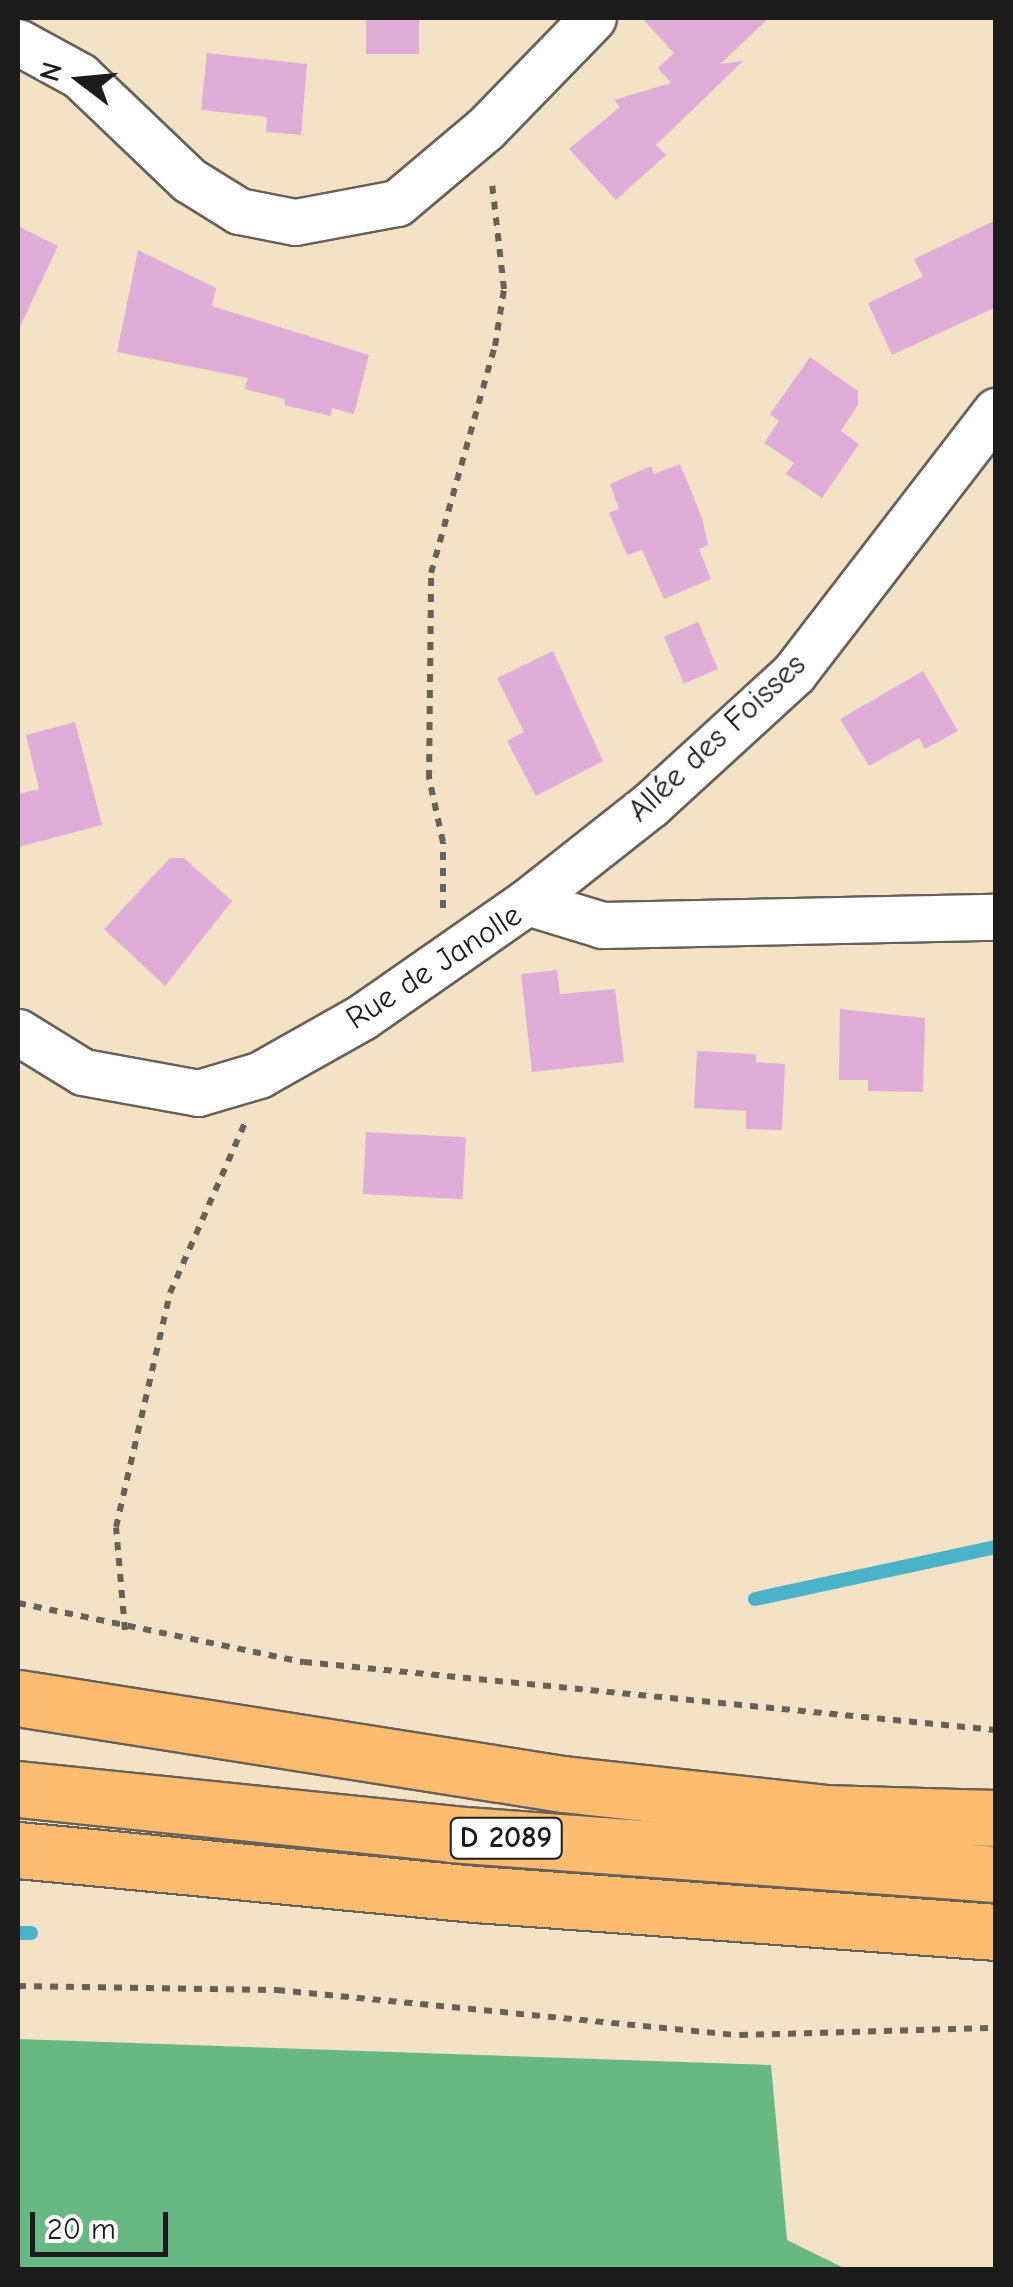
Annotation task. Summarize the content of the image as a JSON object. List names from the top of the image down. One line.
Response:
{"streets":{"highway":["D 2089"],"street":["Allée des Foisses","Rue de Janolle"]},"crossings":[["Allée des Foisses","Rue de Janolle"]],"scale_bar":"20 m","north":"left"}
